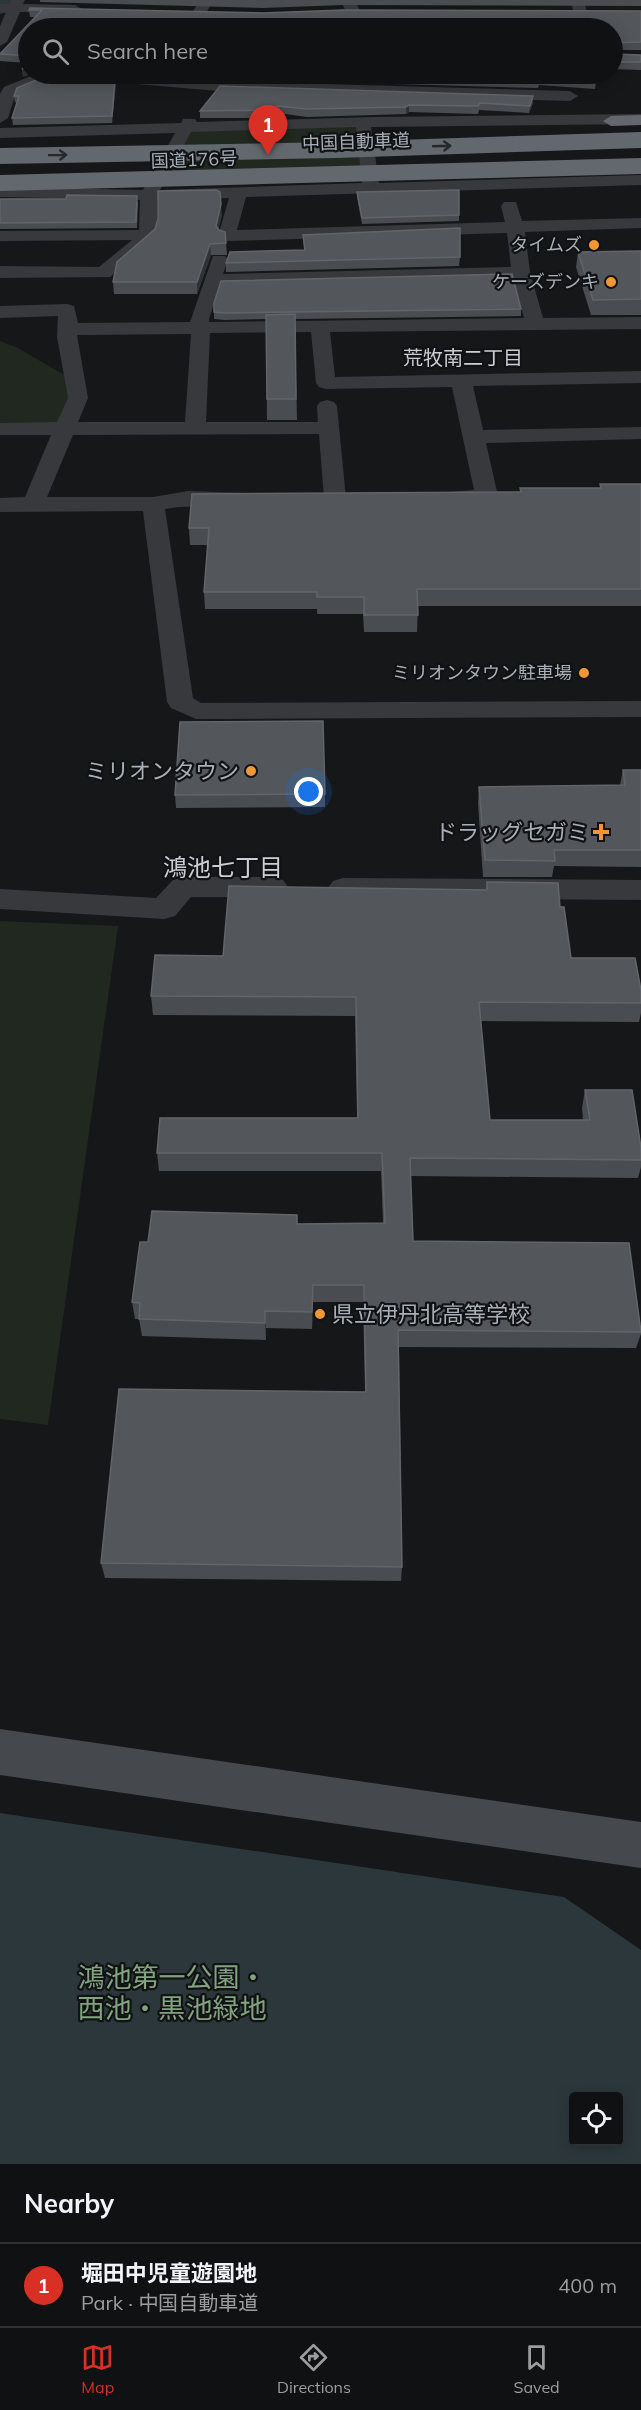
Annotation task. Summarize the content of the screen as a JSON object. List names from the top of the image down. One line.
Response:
{"streets":{"highway":["中国自動車道","国道176号"]},"districts":["荒牧南二丁目","鴻池七丁目"],"parks":["鴻池第一公園・ 西池・黒池緑地"],"places":{"other":["タイムズ","ケーズデンキ","ミリオンタウン駐車場","ミリオンタウン","県立伊丹北高等学校"],"health":["ドラッグセガミ"]},"page":{"search":"Search here","pins":"1","heading":"Nearby","list":[{"mark":"1","name":"堀田中児童遊園地","note":"Park · 中国自動車道","value":"400 m"}],"nav":["Map","Directions","Saved"]}}
